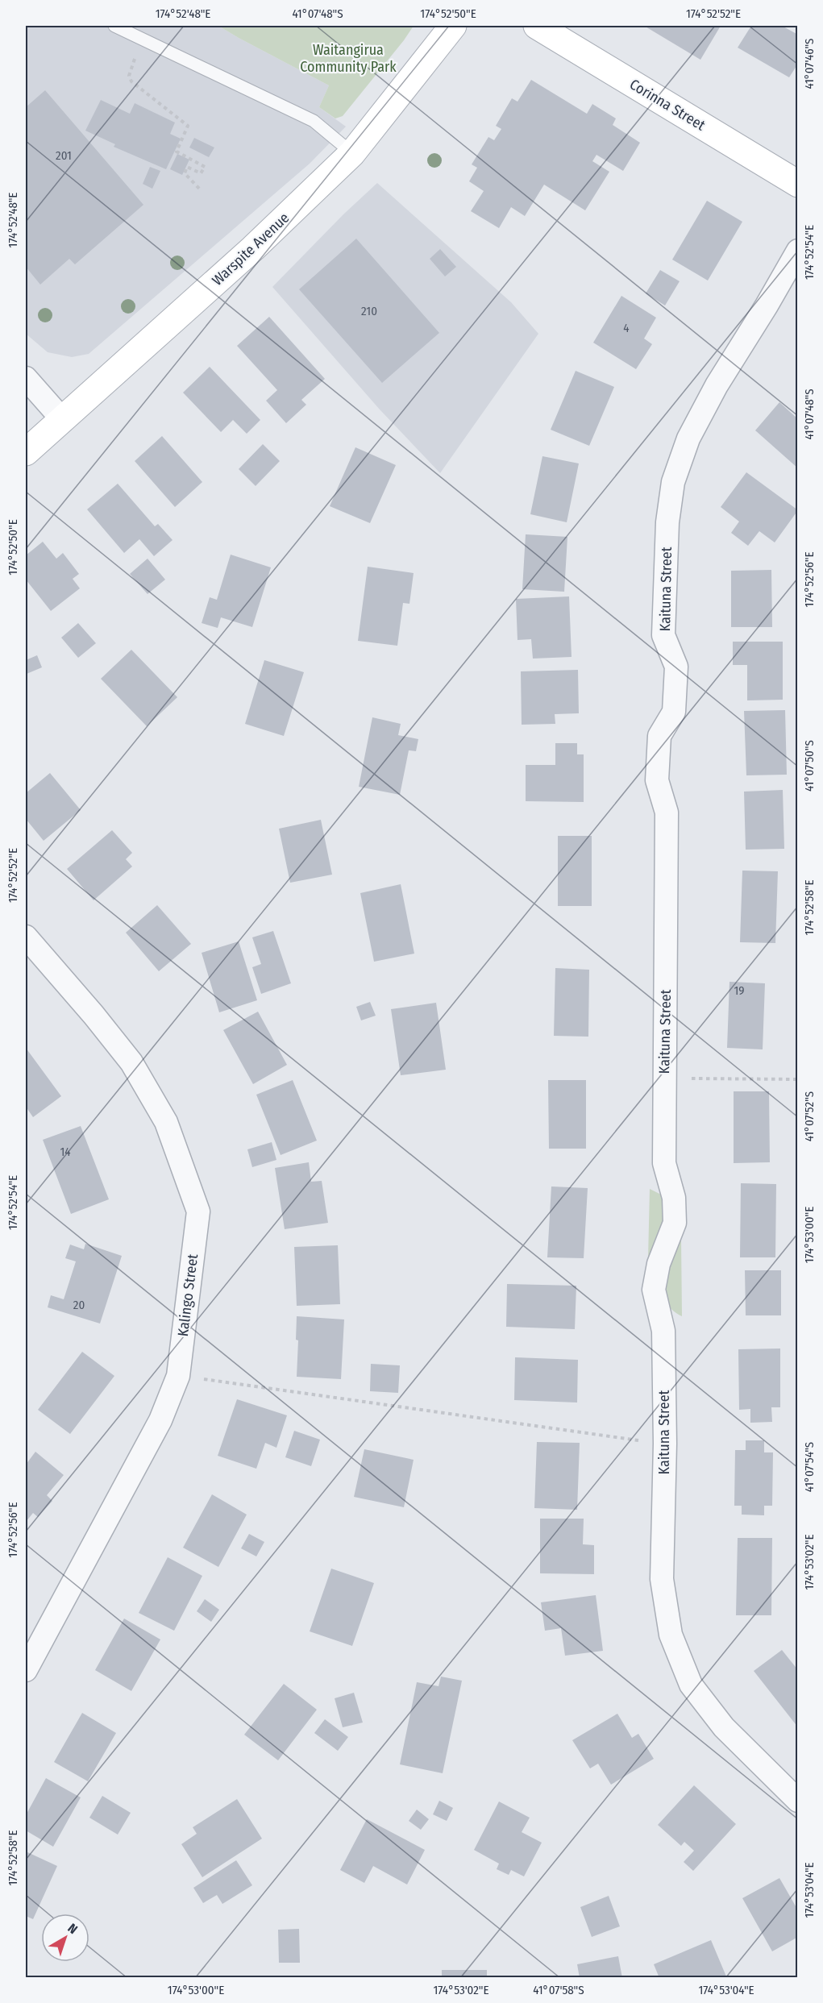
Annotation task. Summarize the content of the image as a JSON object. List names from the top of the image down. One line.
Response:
{"streets":{"main road":["Corinna Street","Warspite Avenue"],"street":["Kaituna Street","Kalingo Street"]},"parks":["Waitangirua Community Park"],"house_numbers":["201","210","4","19","14","20"],"north":"top right","coordinates":["174°52'48\"E","41°07'48\"S","174°52'50\"E","174°52'52\"E","41°07'46\"S","174°52'54\"E","174°52'56\"E","41°07'50\"S","174°52'58\"E","41°07'52\"S","174°53'00\"E","41°07'54\"S","174°53'02\"E","174°53'04\"E","41°07'58\"S"]}
